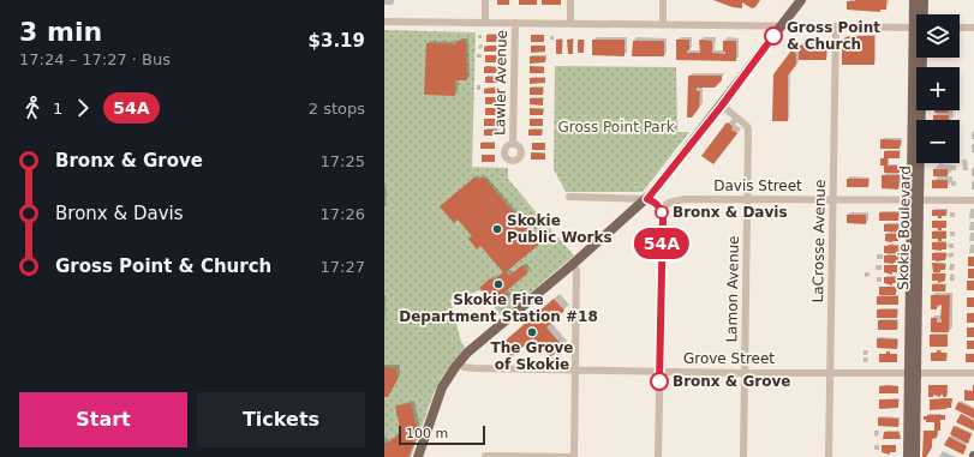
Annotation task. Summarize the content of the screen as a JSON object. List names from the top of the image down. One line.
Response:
{"streets":{"main road":["Skokie Boulevard"],"street":["Lawler Avenue","Davis Street","LaCrosse Avenue","Lamon Avenue","Grove Street"]},"crossings":[["Davis Street","Skokie Boulevard"],["Davis Street","LaCrosse Avenue"],["Davis Street","Lamon Avenue"],["Skokie Boulevard","Grove Street"],["LaCrosse Avenue","Grove Street"],["Lamon Avenue","Grove Street"]],"parks":["Gross Point Park"],"places":["Gross Point & Church","Bronx & Davis","Skokie Public Works","Skokie Fire Department Station #18","The Grove of Skokie","Bronx & Grove"],"lines":["bus line 54A"],"scale_bar":"100 m","page":{"heading":["3 min","17:24 – 17:27 · Bus","$3.19"],"on_map":"54A","map_buttons":["+","−"],"legs":["1","54A","2 stops"],"list":[{"name":"Bronx & Grove","value":"17:25"},{"name":"Bronx & Davis","value":"17:26"},{"name":"Gross Point & Church","value":"17:27"}],"buttons":["Start","Tickets"],"scale":"100 m"}}
